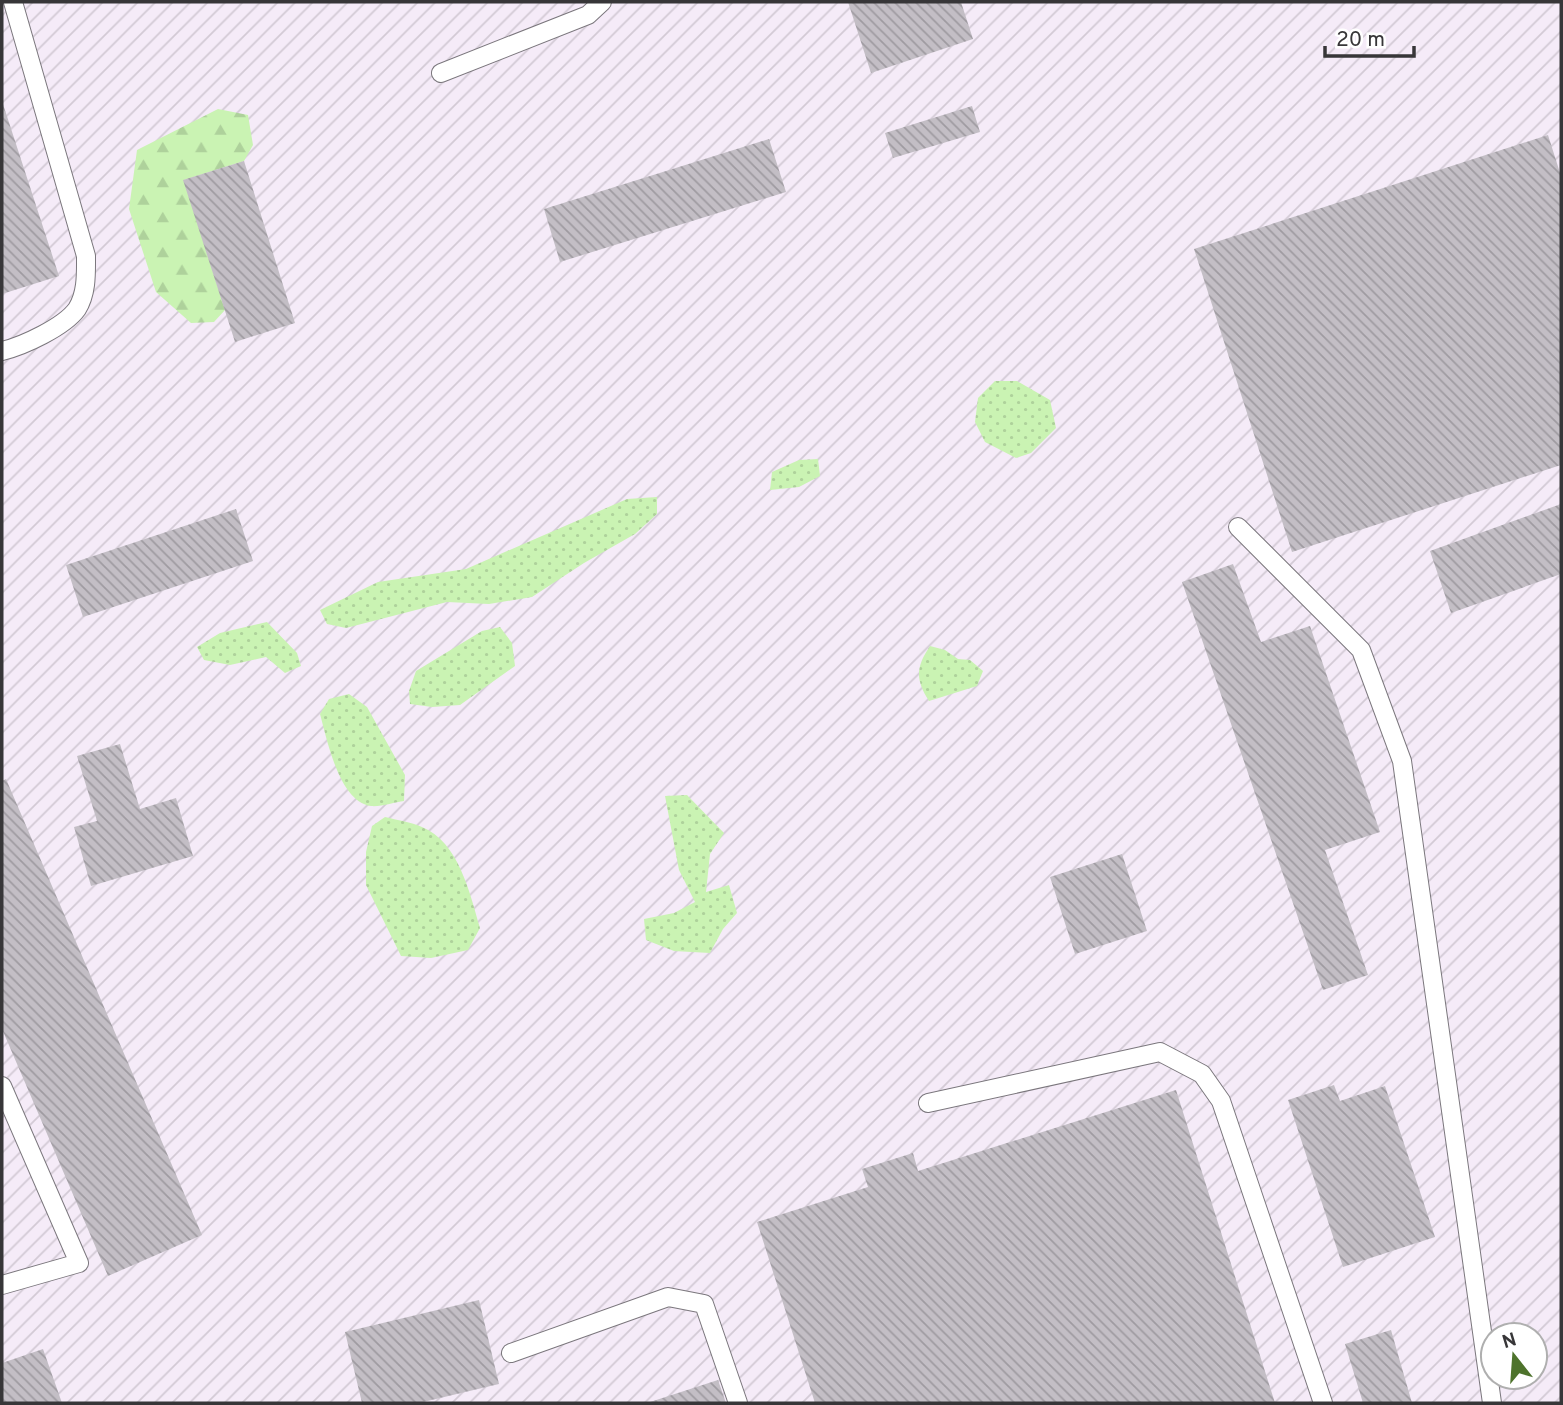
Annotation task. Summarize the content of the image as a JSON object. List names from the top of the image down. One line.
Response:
{"scale_bar":"20 m","north":"top"}
